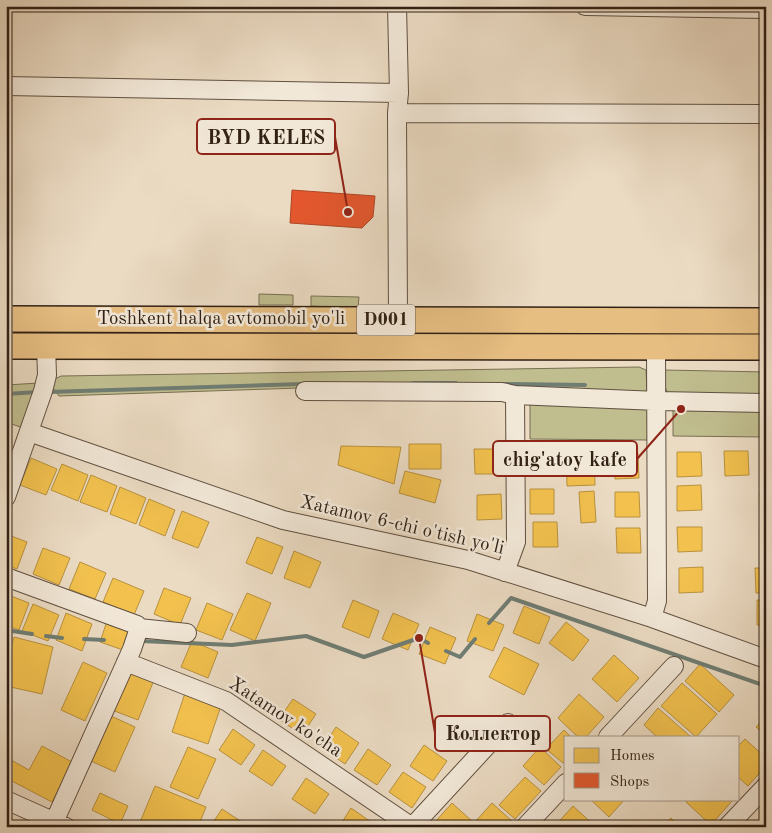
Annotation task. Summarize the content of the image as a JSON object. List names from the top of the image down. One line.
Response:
{"streets":{"highway":["Toshkent halqa avtomobil yo'li","D001"],"street":["Xatamov 6-chi o'tish yo'li","Xatamov ko'cha"]},"places":["BYD KELES","chig'atoy kafe","Коллектор"],"legend":["Homes","Shops"]}
